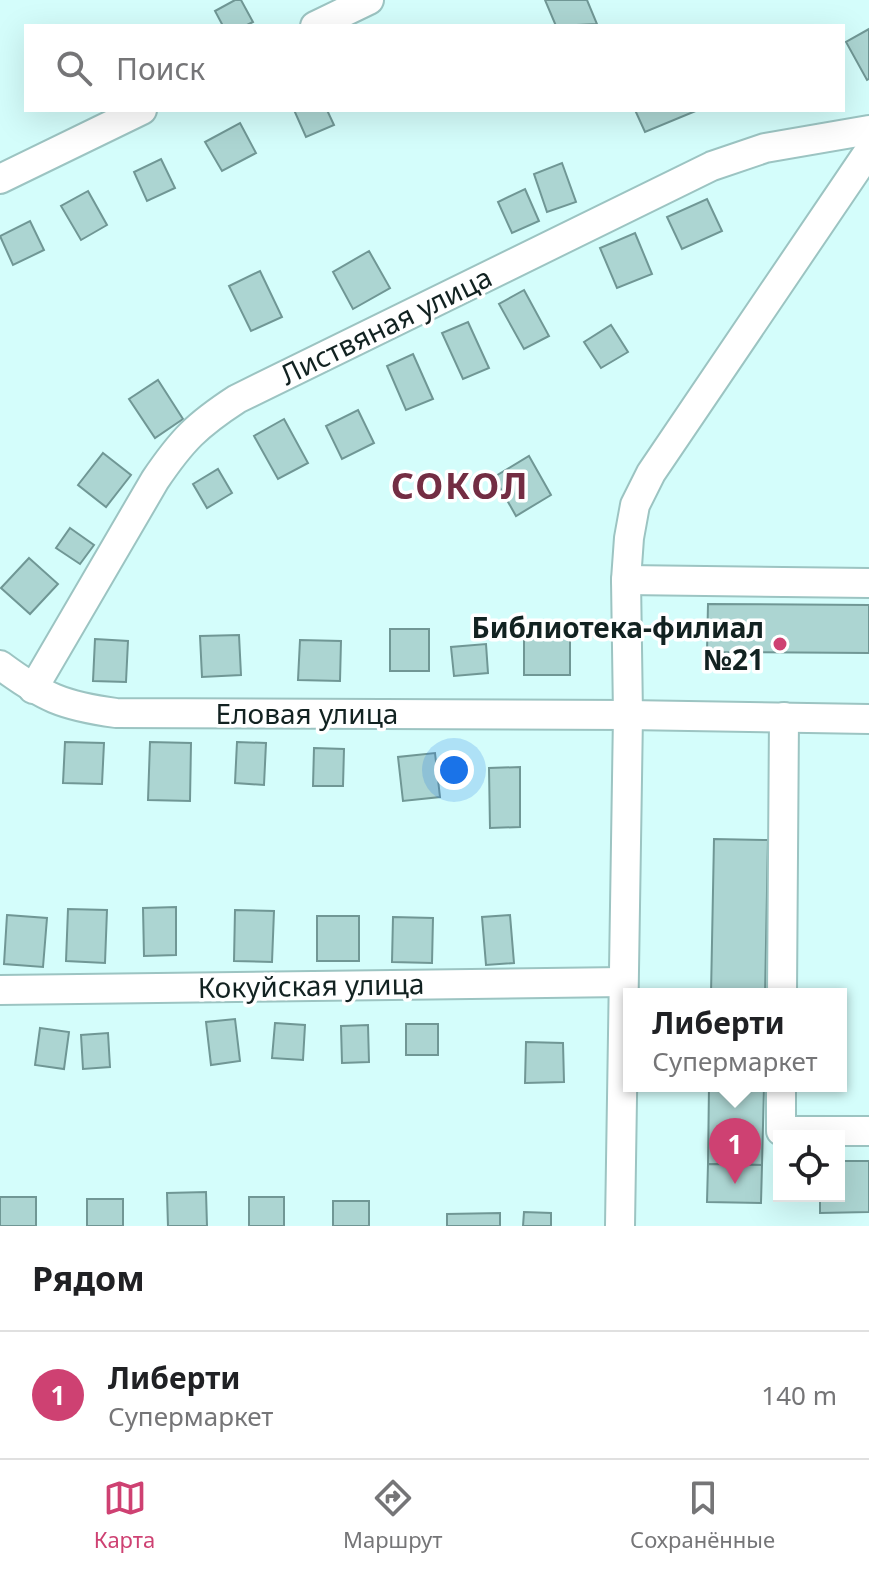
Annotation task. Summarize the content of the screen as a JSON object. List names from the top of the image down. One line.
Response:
{"streets":{"street":["Листвяная улица","Еловая улица","Кокуйская улица"]},"crossings":[["Листвяная улица","Еловая улица"]],"districts":["СОКОЛ"],"places":["Библиотека-филиал №21"],"page":{"search":"Поиск","popup":["Либерти","Супермаркет"],"pins":"1","heading":"Рядом","list":[{"mark":"1","name":"Либерти","note":"Супермаркет","value":"140 m"}],"nav":["Карта","Маршрут","Сохранённые"]}}
